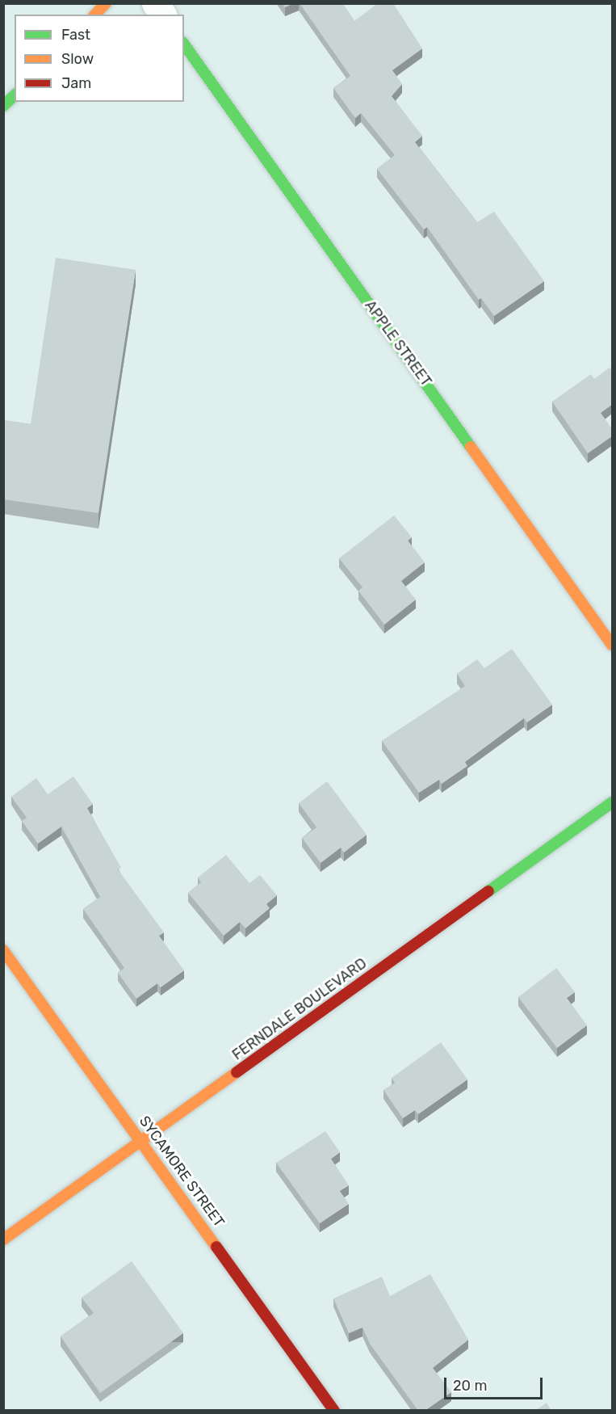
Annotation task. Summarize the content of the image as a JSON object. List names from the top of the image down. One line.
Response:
{"streets":{"street":["APPLE STREET","FERNDALE BOULEVARD","SYCAMORE STREET"]},"crossings":[["FERNDALE BOULEVARD","SYCAMORE STREET"]],"legend":["Fast","Slow","Jam"],"scale_bar":"20 m"}
